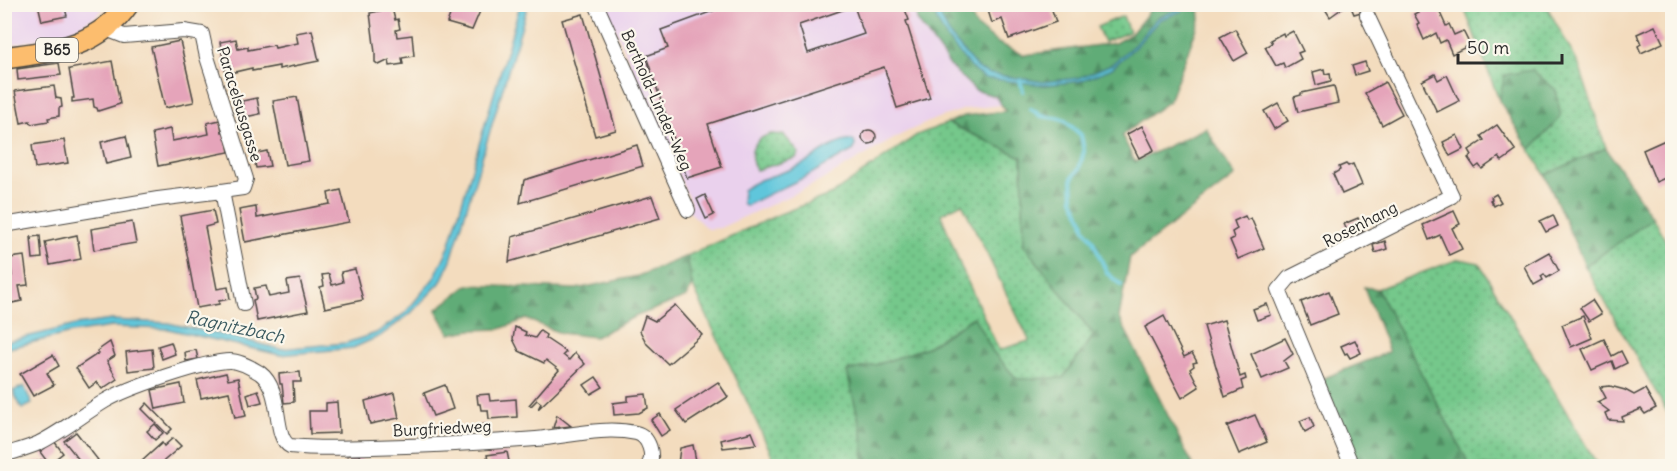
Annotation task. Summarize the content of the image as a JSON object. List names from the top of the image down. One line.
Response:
{"streets":{"main road":["B65"],"street":["Berthold-Linder-Weg","Paracelsusgasse","Rosenhang","Burgfriedweg"]},"crossings":[["B65","Paracelsusgasse"]],"water":["Ragnitzbach"],"scale_bar":"50 m"}
